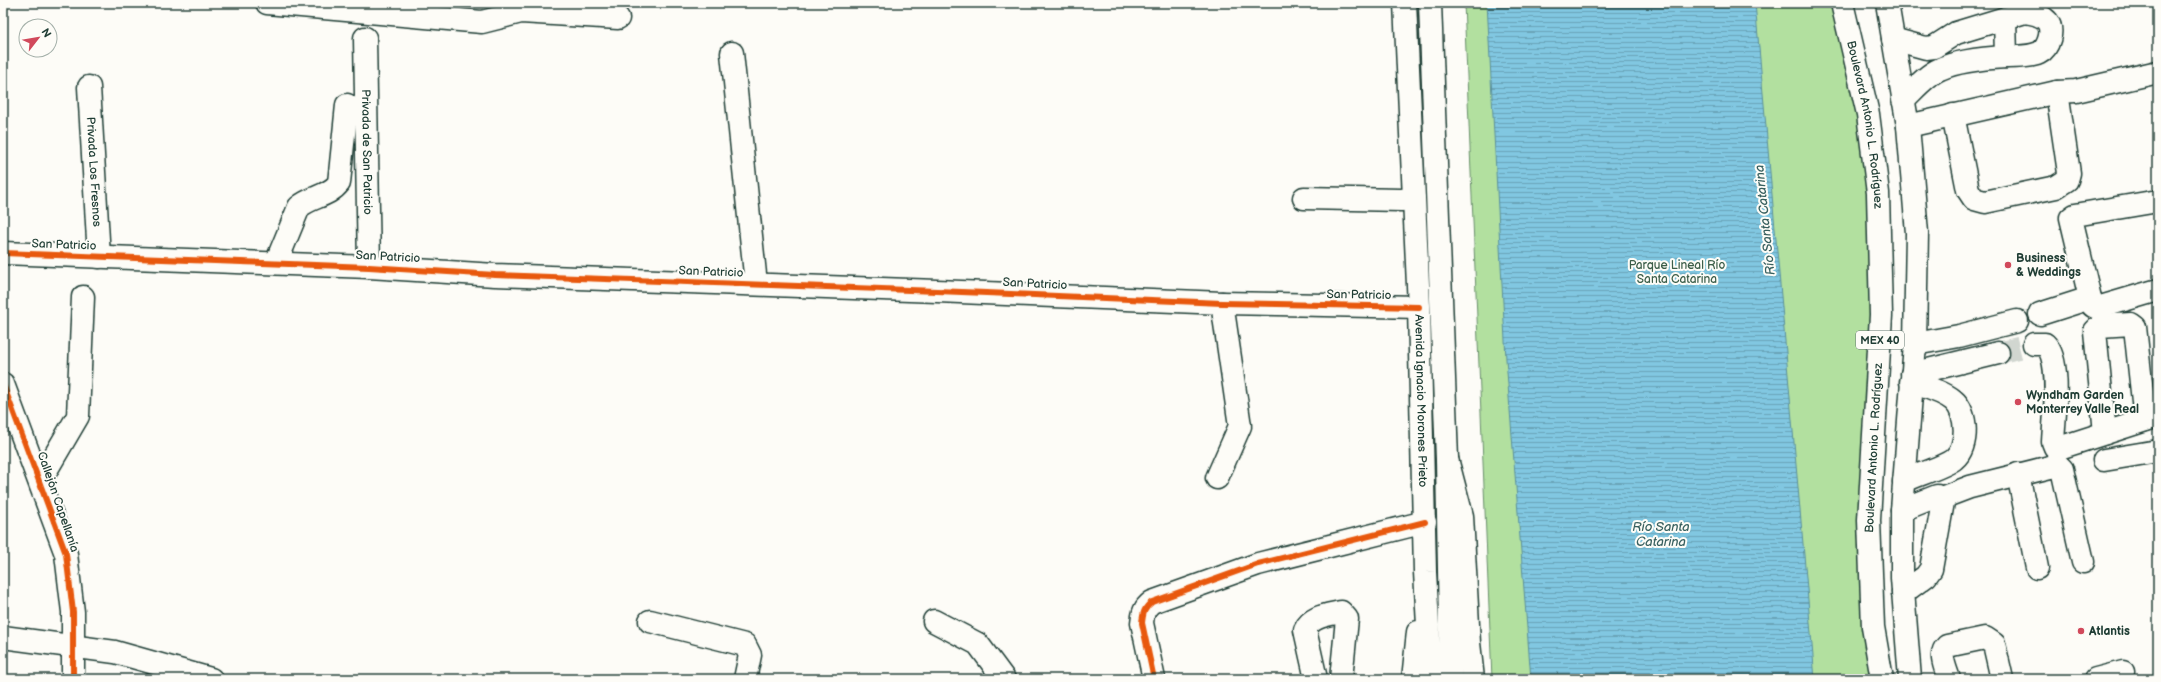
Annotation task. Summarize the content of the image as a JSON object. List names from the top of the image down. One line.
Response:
{"streets":{"main road":["Boulevard Antonio L. Rodríguez","Privada de San Patricio","Privada Los Fresnos","San Patricio","MEX 40","Avenida Ignacio Morones Prieto","Callejón Capellanía"]},"crossings":[["Privada de San Patricio","San Patricio"],["Privada Los Fresnos","San Patricio"],["San Patricio","Avenida Ignacio Morones Prieto"]],"water":["Río Santa Catarina"],"parks":["Parque Lineal Río Santa Catarina"],"places":["Business & Weddings","Wyndham Garden Monterrey Valle Real","Atlantis"],"north":"top right"}
